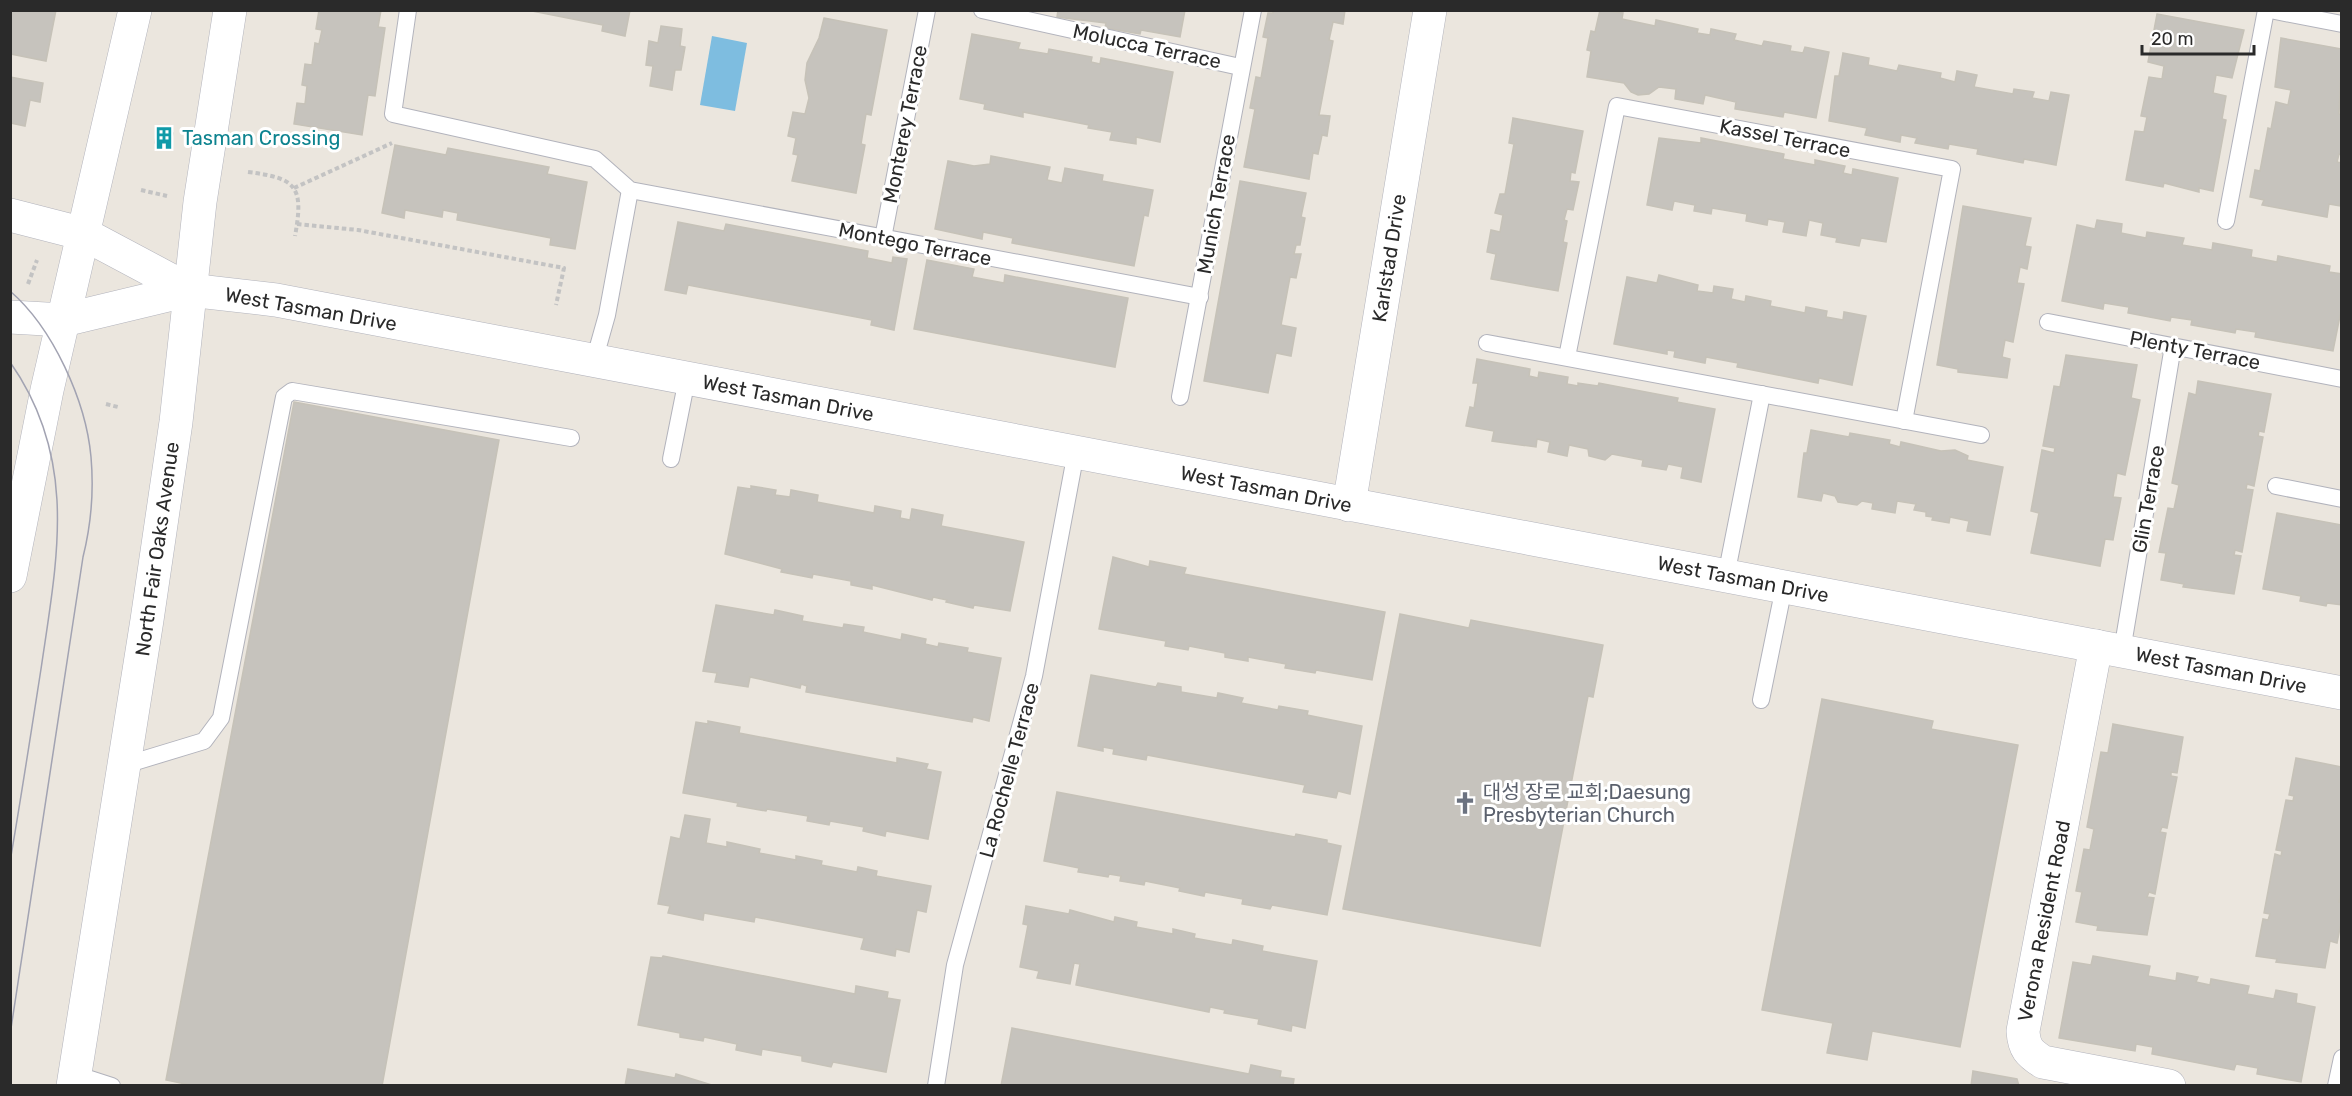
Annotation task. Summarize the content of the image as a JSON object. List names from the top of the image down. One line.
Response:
{"streets":{"street":["Karlstad Drive","West Tasman Drive","North Fair Oaks Avenue","Verona Resident Road"],"lane":["Molucca Terrace","Monterey Terrace","Kassel Terrace","Munich Terrace","Montego Terrace","Plenty Terrace","Glin Terrace","La Rochelle Terrace"]},"crossings":[["Molucca Terrace","Munich Terrace"],["Monterey Terrace","Montego Terrace"],["Munich Terrace","Montego Terrace"],["Karlstad Drive","West Tasman Drive"],["West Tasman Drive","Glin Terrace"],["West Tasman Drive","North Fair Oaks Avenue"],["West Tasman Drive","La Rochelle Terrace"],["West Tasman Drive","Verona Resident Road"],["Plenty Terrace","Glin Terrace"],["Glin Terrace","Verona Resident Road"]],"places":{"building":["Tasman Crossing"],"church":["대성 장로 교회;Daesung Presbyterian Church"]},"scale_bar":"20 m"}
